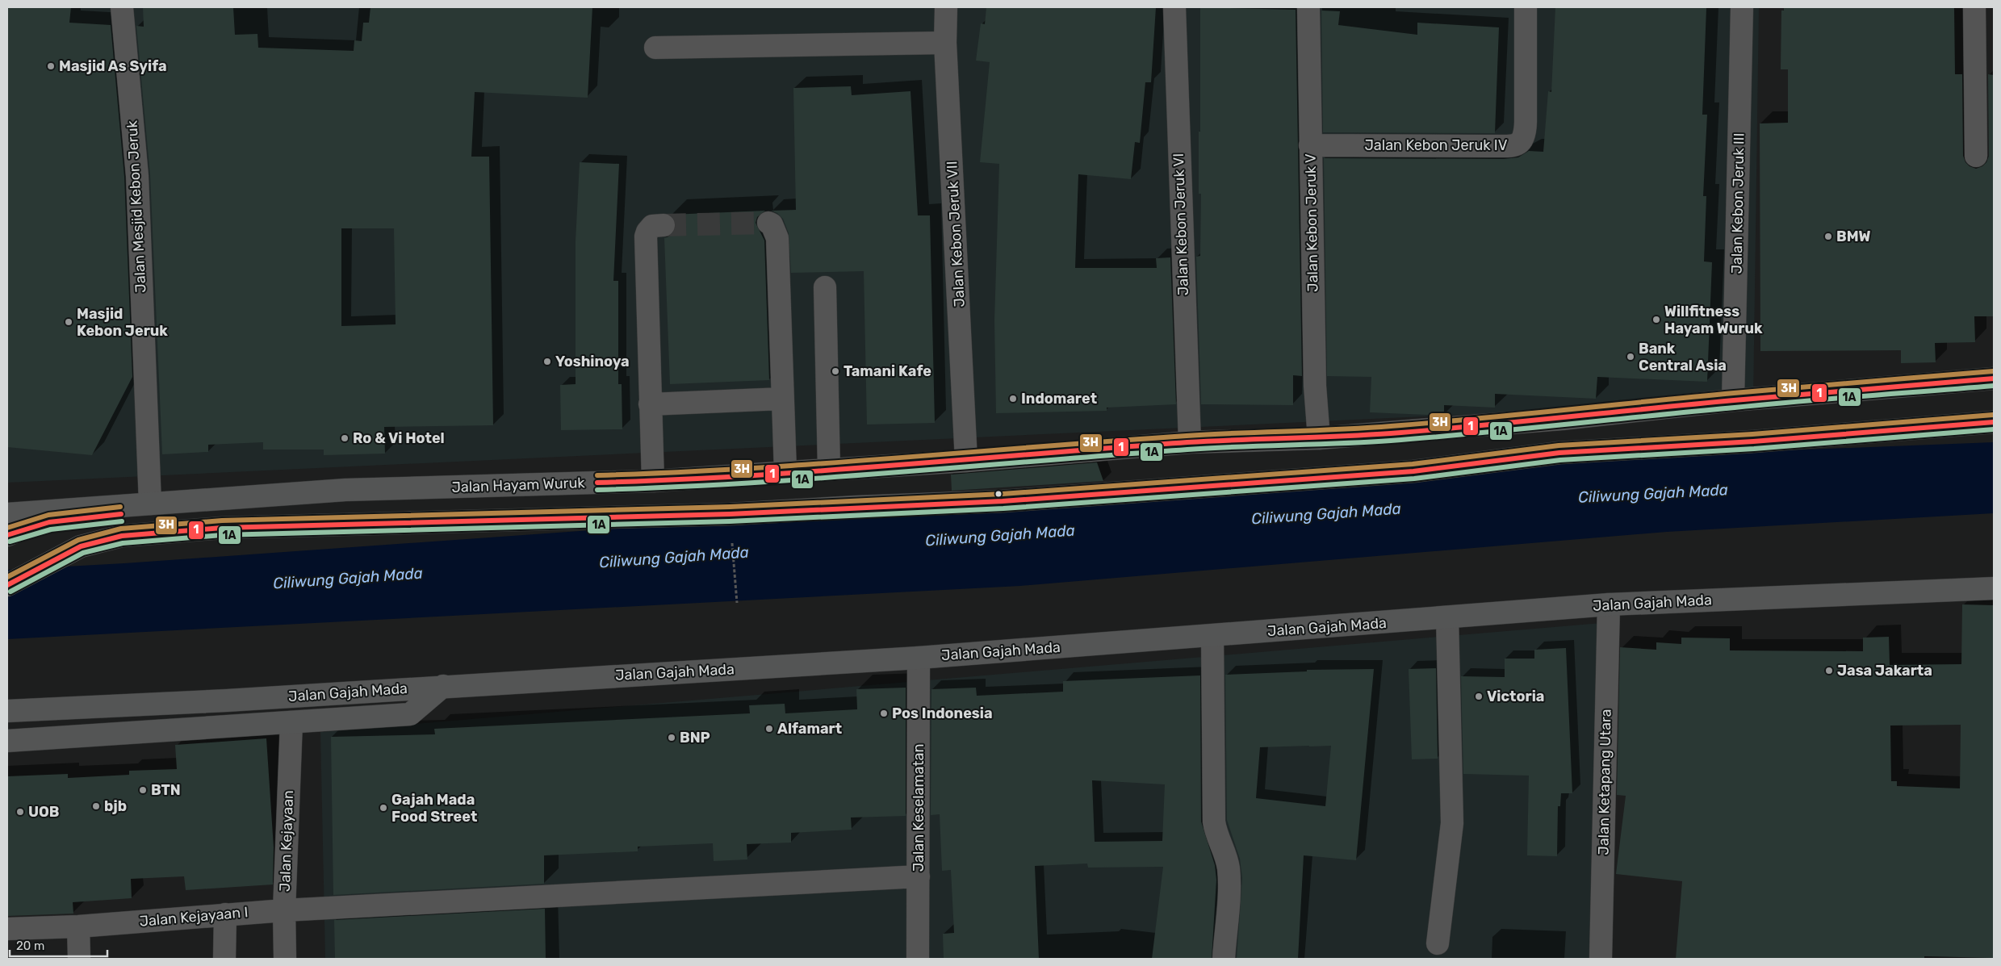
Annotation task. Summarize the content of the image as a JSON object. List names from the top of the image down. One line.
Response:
{"streets":{"main road":["Jalan Hayam Wuruk","Jalan Gajah Mada"],"street":["Jalan Kebon Jeruk IV","Jalan Kebon Jeruk III","Jalan Mesjid Kebon Jeruk","Jalan Kebon Jeruk V","Jalan Kebon Jeruk VI","Jalan Kebon Jeruk VII","Jalan Ketapang Utara","Jalan Keselamatan","Jalan Kejayaan","Jalan Kejayaan I"]},"crossings":[["Jalan Kebon Jeruk IV","Jalan Kebon Jeruk V"],["Jalan Kebon Jeruk III","Jalan Hayam Wuruk"],["Jalan Mesjid Kebon Jeruk","Jalan Hayam Wuruk"],["Jalan Kebon Jeruk V","Jalan Hayam Wuruk"],["Jalan Kebon Jeruk VI","Jalan Hayam Wuruk"],["Jalan Kebon Jeruk VII","Jalan Hayam Wuruk"],["Jalan Gajah Mada","Jalan Ketapang Utara"],["Jalan Gajah Mada","Jalan Keselamatan"],["Jalan Keselamatan","Jalan Kejayaan I"],["Jalan Kejayaan","Jalan Kejayaan I"]],"water":["Ciliwung Gajah Mada"],"places":["Masjid As Syifa","BMW","Willfitness Hayam Wuruk","Masjid Kebon Jeruk","Bank Central Asia","Yoshinoya","Tamani Kafe","Indomaret","Ro & Vi Hotel","Jasa Jakarta","Victoria","Pos Indonesia","Alfamart","BNP","BTN","bjb","Gajah Mada Food Street","UOB"],"lines":["transit line 3H","transit line 1","transit line 1A"],"scale_bar":"20 m"}
